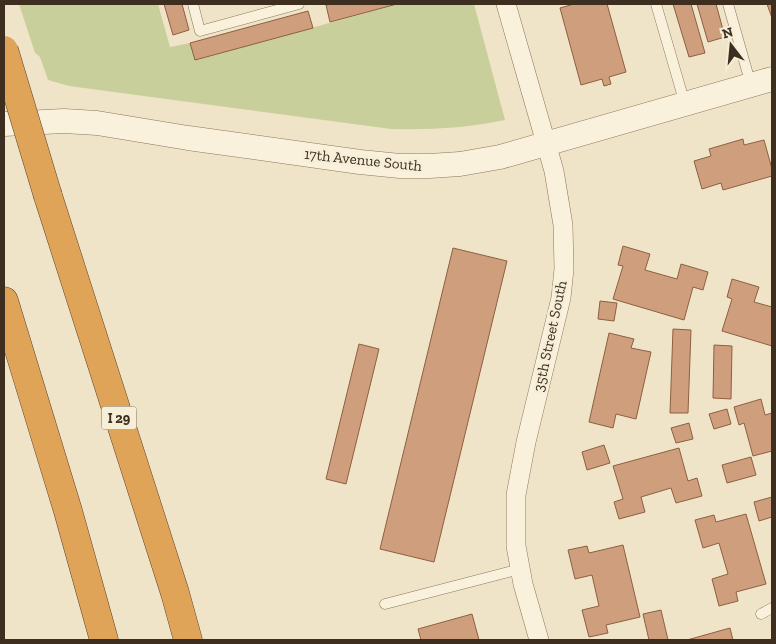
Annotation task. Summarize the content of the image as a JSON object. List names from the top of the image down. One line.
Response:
{"streets":{"highway":["I 29"],"street":["17th Avenue South","35th Street South"]},"crossings":[["17th Avenue South","35th Street South"]],"north":"top"}
